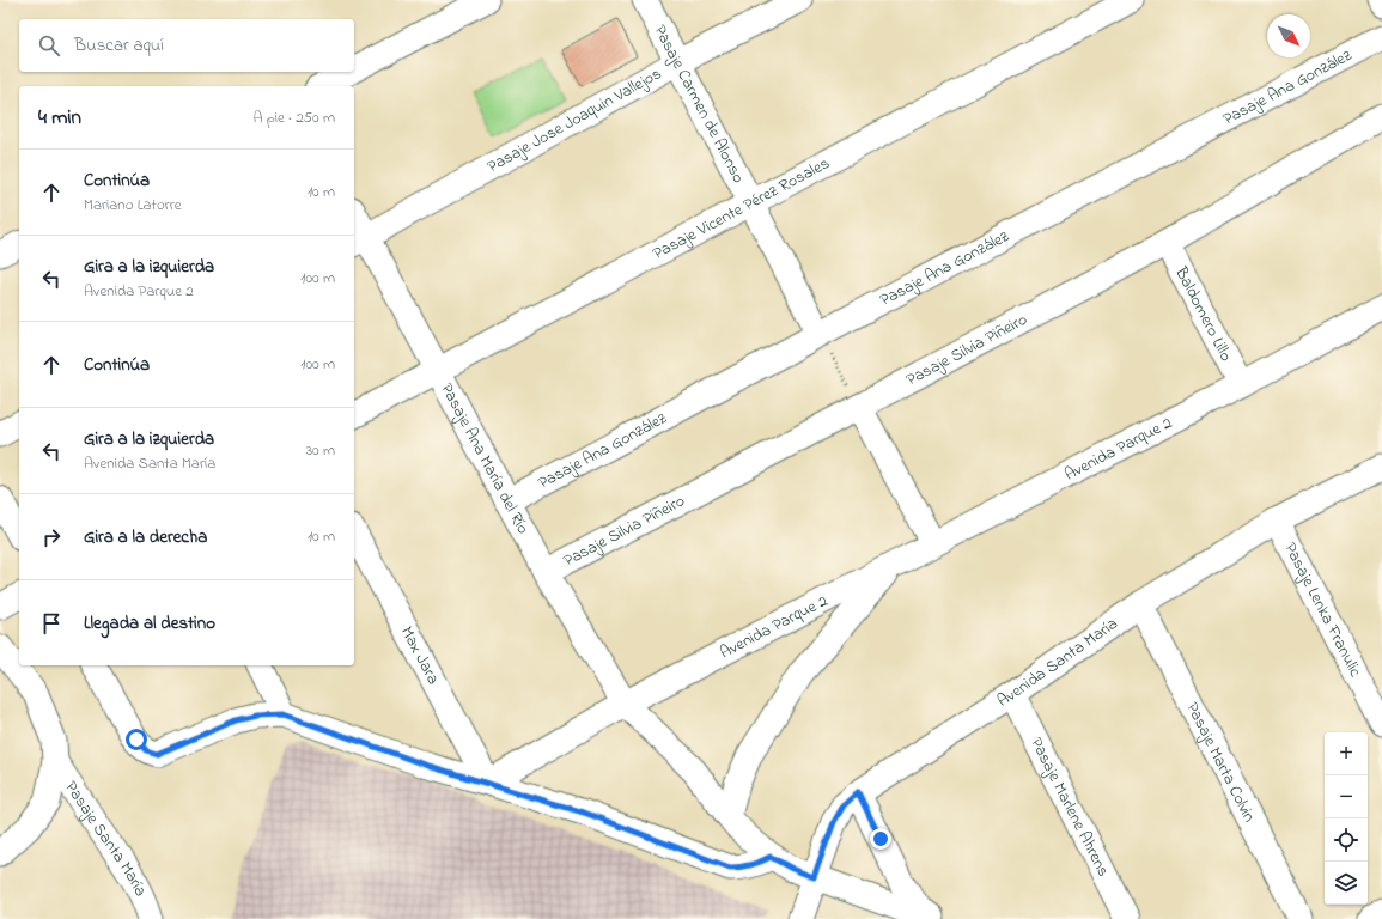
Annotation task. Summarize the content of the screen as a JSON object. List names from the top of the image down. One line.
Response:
{"streets":{"street":["Pasaje Ana González","Pasaje Carmen de Alonso","Pasaje Jose Joaquin Vallejos","Pasaje Vicente Pérez Rosales","Baldomero Lillo","Pasaje Silvia Piñeiro","Avenida Parque 2","Pasaje Ana María del Río","Pasaje Lenka Franulic","Max Jara","Avenida Santa María","Pasaje Marta Colvin","Pasaje Marlene Ahrens","Pasaje Santa María"]},"crossings":[["Pasaje Ana González","Pasaje Carmen de Alonso"],["Pasaje Ana González","Pasaje Ana María del Río"],["Pasaje Carmen de Alonso","Pasaje Jose Joaquin Vallejos"],["Pasaje Carmen de Alonso","Pasaje Vicente Pérez Rosales"],["Pasaje Jose Joaquin Vallejos","Pasaje Ana María del Río"],["Pasaje Vicente Pérez Rosales","Pasaje Ana María del Río"],["Baldomero Lillo","Pasaje Silvia Piñeiro"],["Baldomero Lillo","Avenida Parque 2"],["Pasaje Silvia Piñeiro","Pasaje Ana María del Río"],["Avenida Parque 2","Pasaje Ana María del Río"],["Avenida Parque 2","Max Jara"],["Pasaje Ana María del Río","Avenida Santa María"],["Pasaje Lenka Franulic","Avenida Santa María"],["Avenida Santa María","Pasaje Marta Colvin"],["Avenida Santa María","Pasaje Marlene Ahrens"]],"north":"bottom right","page":{"search":"Buscar aquí","heading":["4 min","A pie · 250 m"],"list":[["Continúa","Mariano Latorre","10 m"],["Gira a la izquierda","Avenida Parque 2","100 m"],["Continúa","100 m"],["Gira a la izquierda","Avenida Santa María","30 m"],["Gira a la derecha","10 m"],"Llegada al destino"],"map_buttons":["+","−"]}}
